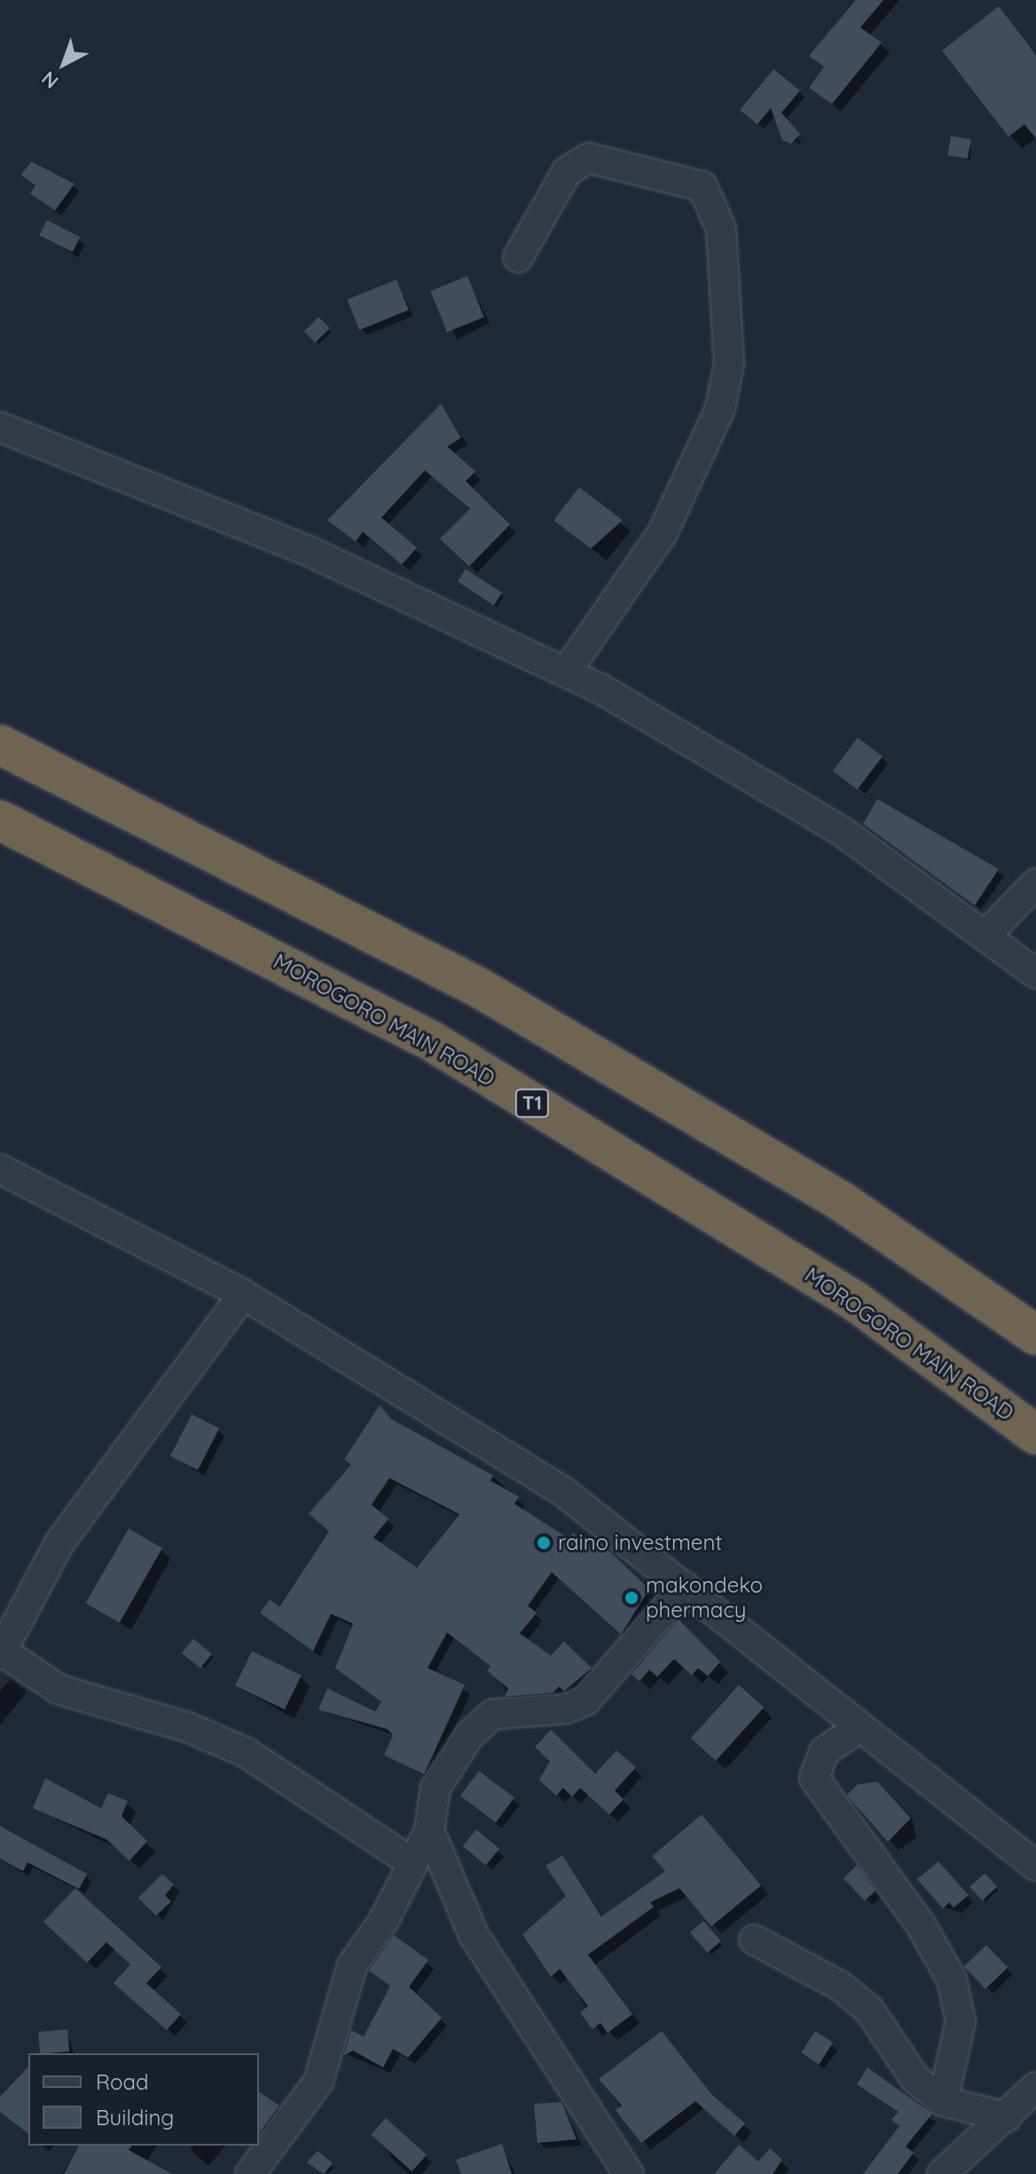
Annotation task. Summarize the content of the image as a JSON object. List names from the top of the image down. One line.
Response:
{"streets":{"highway":["MOROGORO MAIN ROAD","T1"]},"places":["raino investment","makondeko phermacy"],"legend":["Road","Building"],"north":"bottom left"}
